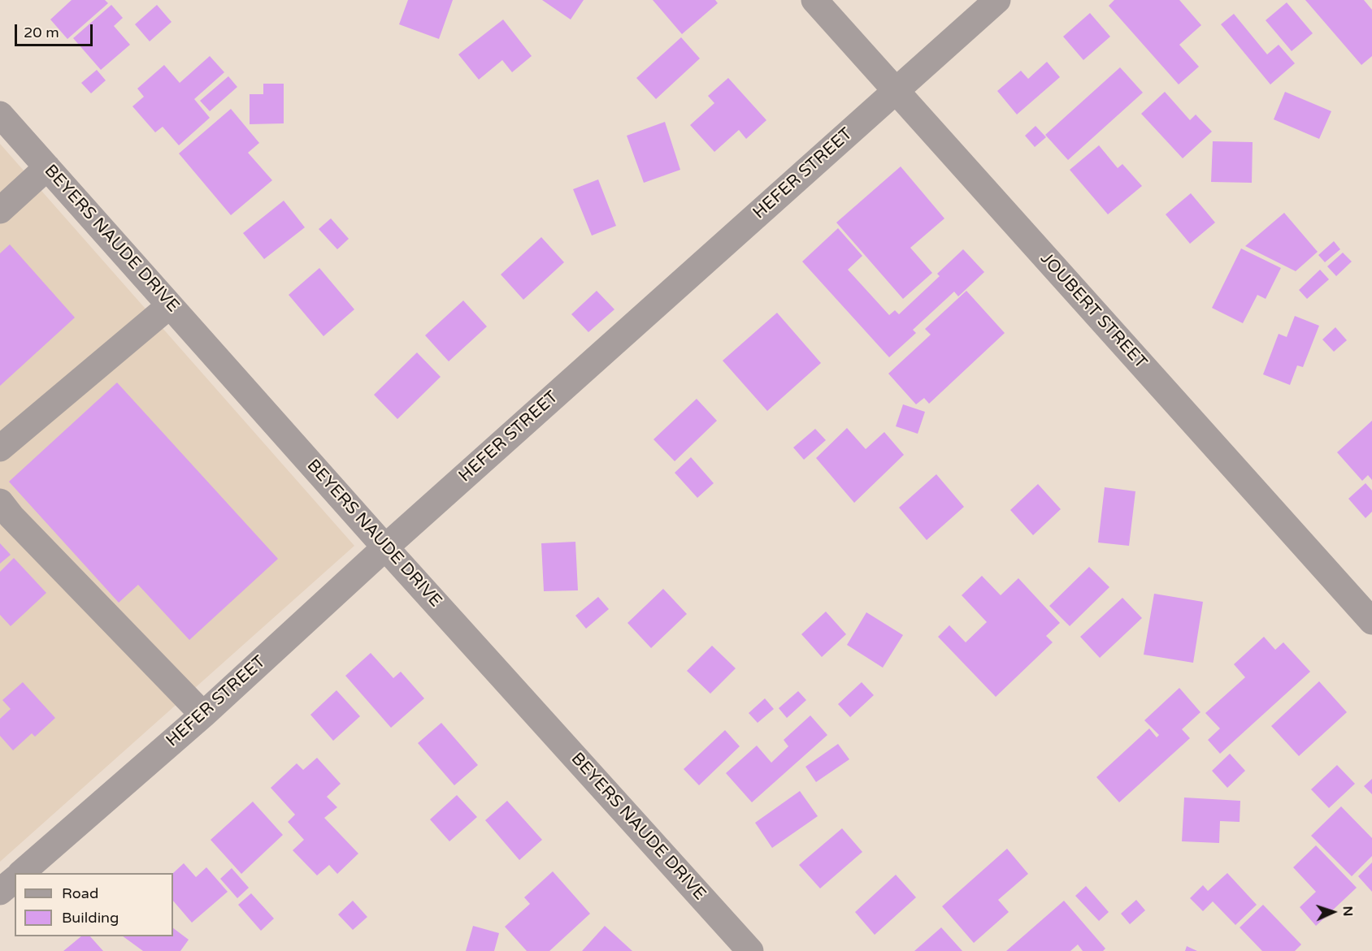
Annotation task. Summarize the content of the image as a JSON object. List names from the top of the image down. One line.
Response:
{"streets":{"street":["HEFER STREET","BEYERS NAUDE DRIVE","JOUBERT STREET"]},"crossings":[["HEFER STREET","BEYERS NAUDE DRIVE"],["HEFER STREET","JOUBERT STREET"]],"legend":["Road","Building"],"scale_bar":"20 m","north":"right"}
